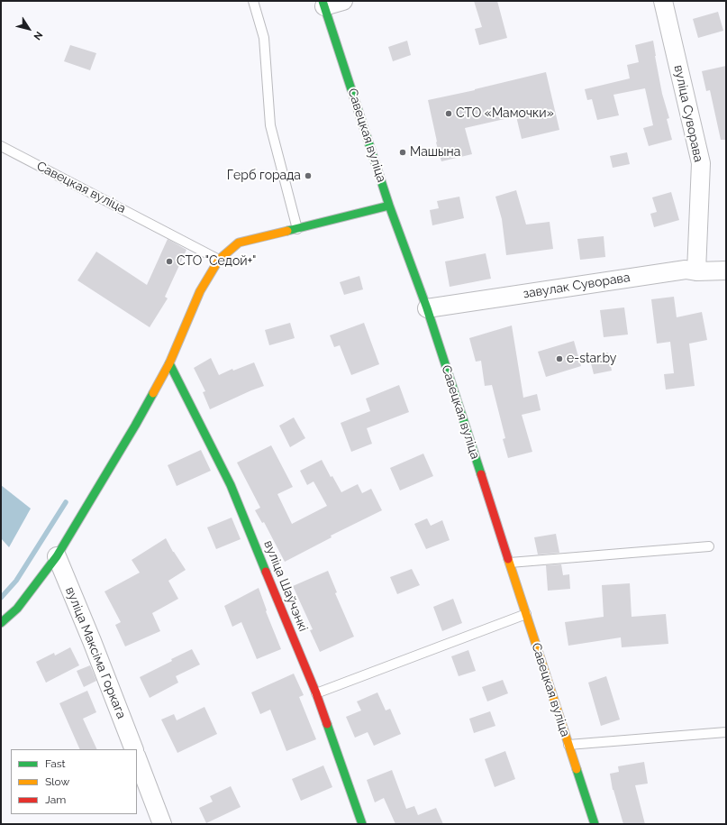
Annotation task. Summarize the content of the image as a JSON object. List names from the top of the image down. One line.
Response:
{"streets":{"street":["вуліца Суворава","Савецкая вуліца","завулак Суворава","вуліца Шаўчэнкі","вуліца Максіма Горкага"]},"crossings":[["вуліца Суворава","завулак Суворава"],["Савецкая вуліца","завулак Суворава"]],"places":["СТО «Мамочки»","Машына","Герб горада","СТО \"Седой+\"","e-star.by"],"legend":["Fast","Slow","Jam"],"north":"bottom right"}
